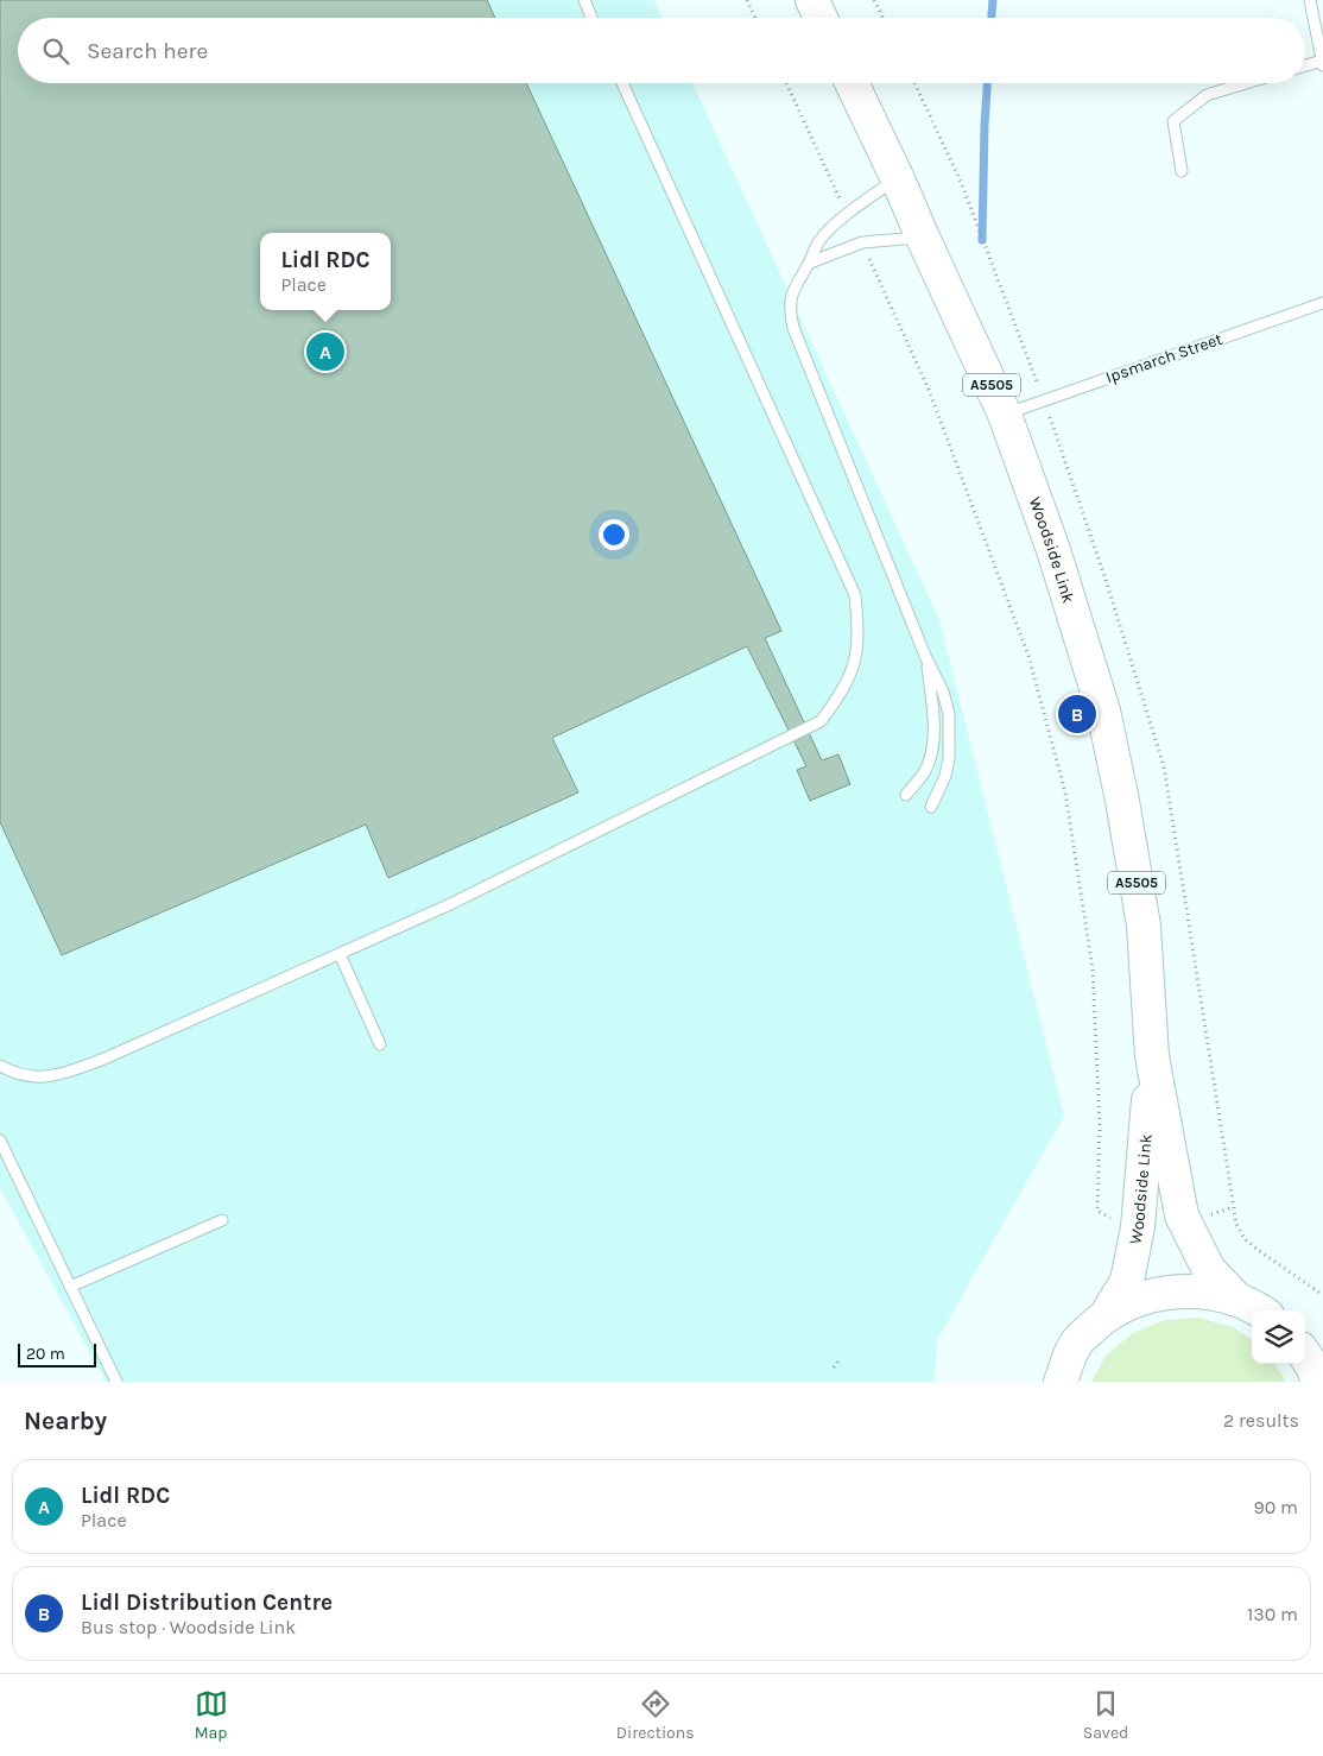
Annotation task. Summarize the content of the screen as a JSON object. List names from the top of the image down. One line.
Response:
{"streets":{"main road":["A5505","Woodside Link"],"lane":["Ipsmarch Street"]},"crossings":[["Ipsmarch Street","Woodside Link"],["A5505","Woodside Link"]],"scale_bar":"20 m","page":{"search":"Search here","popup":["Lidl RDC","Place"],"pins":["A","B"],"scale":"20 m","heading":["Nearby","2 results"],"list":[{"mark":"A","name":"Lidl RDC","note":"Place","value":"90 m"},{"mark":"B","name":"Lidl Distribution Centre","note":"Bus stop · Woodside Link","value":"130 m"}],"nav":["Map","Directions","Saved"]}}
